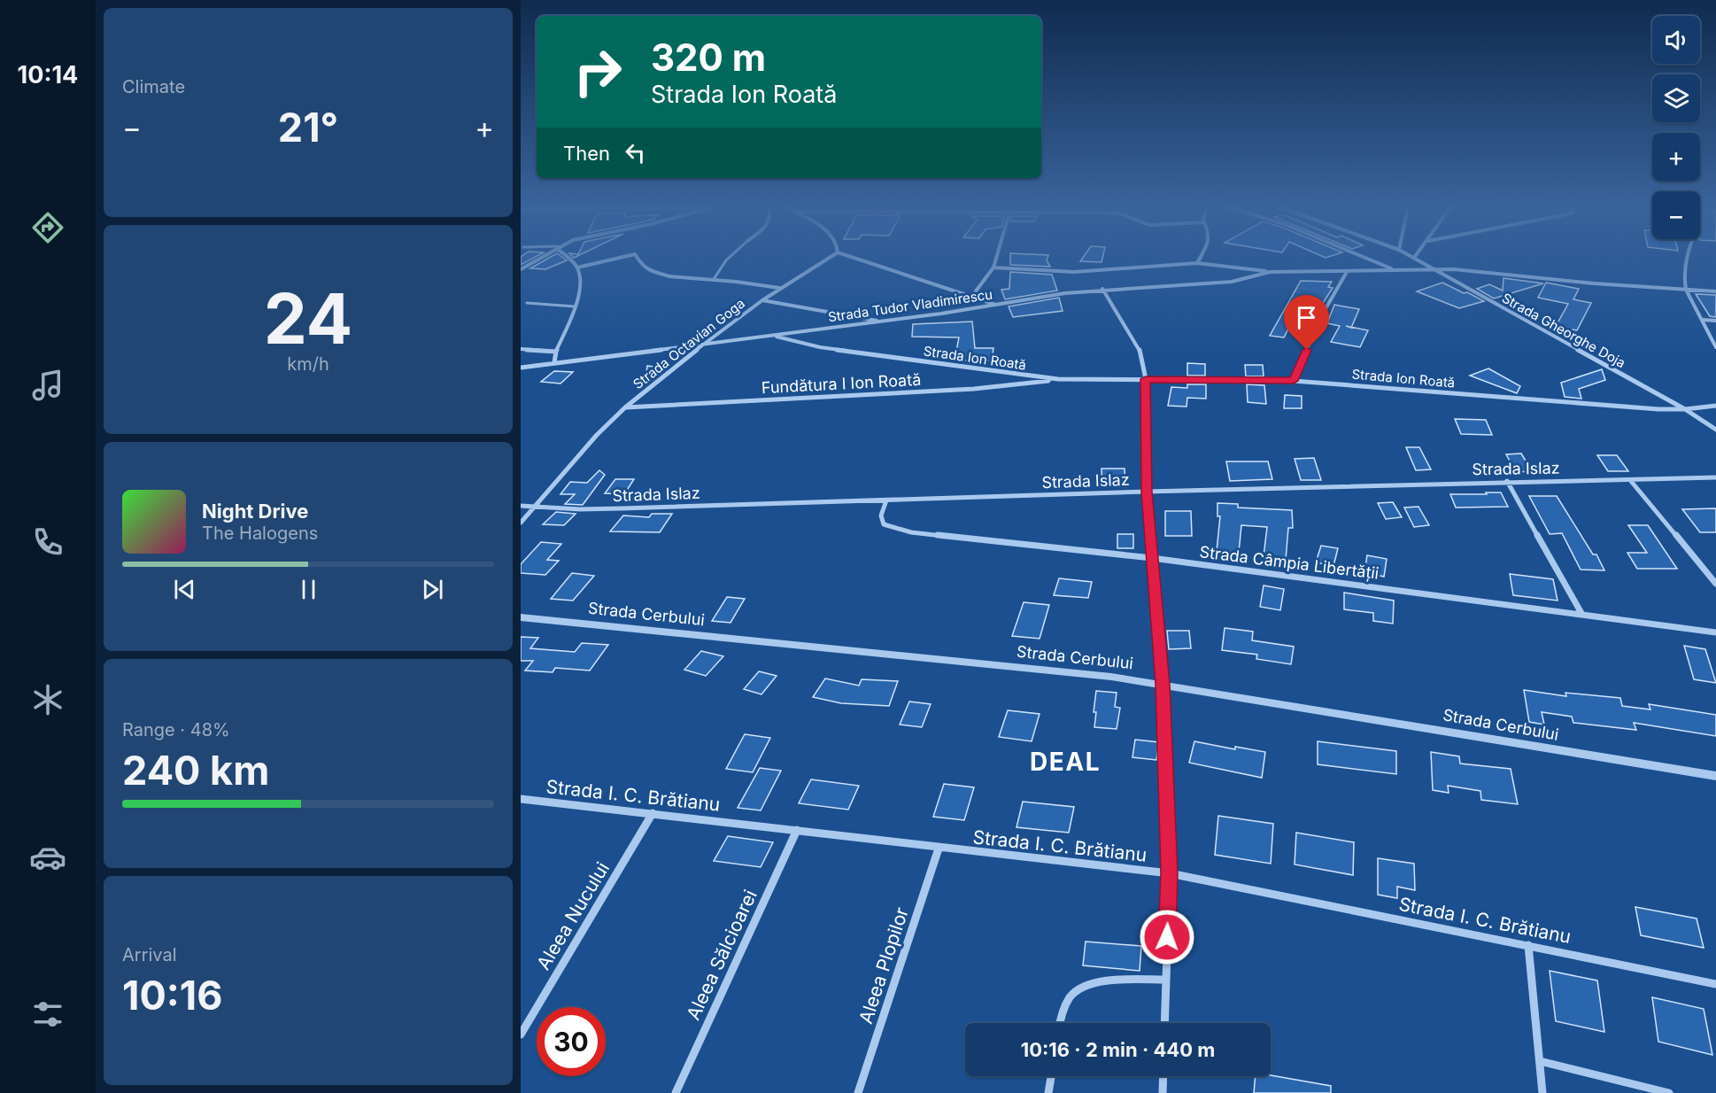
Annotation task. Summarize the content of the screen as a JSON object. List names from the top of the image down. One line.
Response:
{"streets":{"street":["Strada Tudor Vladimirescu","Strada Gheorghe Doja","Strada Octavian Goga","Strada Ion Roată","Fundătura I Ion Roată","Strada Islaz","Strada Câmpia Libertății","Strada Cerbului","Strada I. C. Brătianu","Aleea Nucului","Aleea Sălcioarei","Aleea Plopilor"]},"crossings":[["Strada Tudor Vladimirescu","Strada Gheorghe Doja"],["Strada Tudor Vladimirescu","Strada Octavian Goga"],["Strada Tudor Vladimirescu","Strada Ion Roată"],["Strada Gheorghe Doja","Strada Ion Roată"],["Strada Octavian Goga","Fundătura I Ion Roată"],["Strada Octavian Goga","Strada Islaz"],["Strada Ion Roată","Fundătura I Ion Roată"],["Strada Islaz","Strada Câmpia Libertății"],["Strada I. C. Brătianu","Aleea Nucului"],["Strada I. C. Brătianu","Aleea Sălcioarei"],["Strada I. C. Brătianu","Aleea Plopilor"]],"districts":["DEAL"],"page":{"tabs":"10:14","tile":["Climate",["24","km/h"],["Range · 48%","240 km"],["Arrival","10:16"]],"map_buttons":["+","−"],"turn":["320 m","Strada Ion Roată"],"heat":["−","21°","+"],"then":"Then","song":["Night Drive","The Halogens"],"limit":"30","trip":"10:16 · 2 min · 440 m"}}
